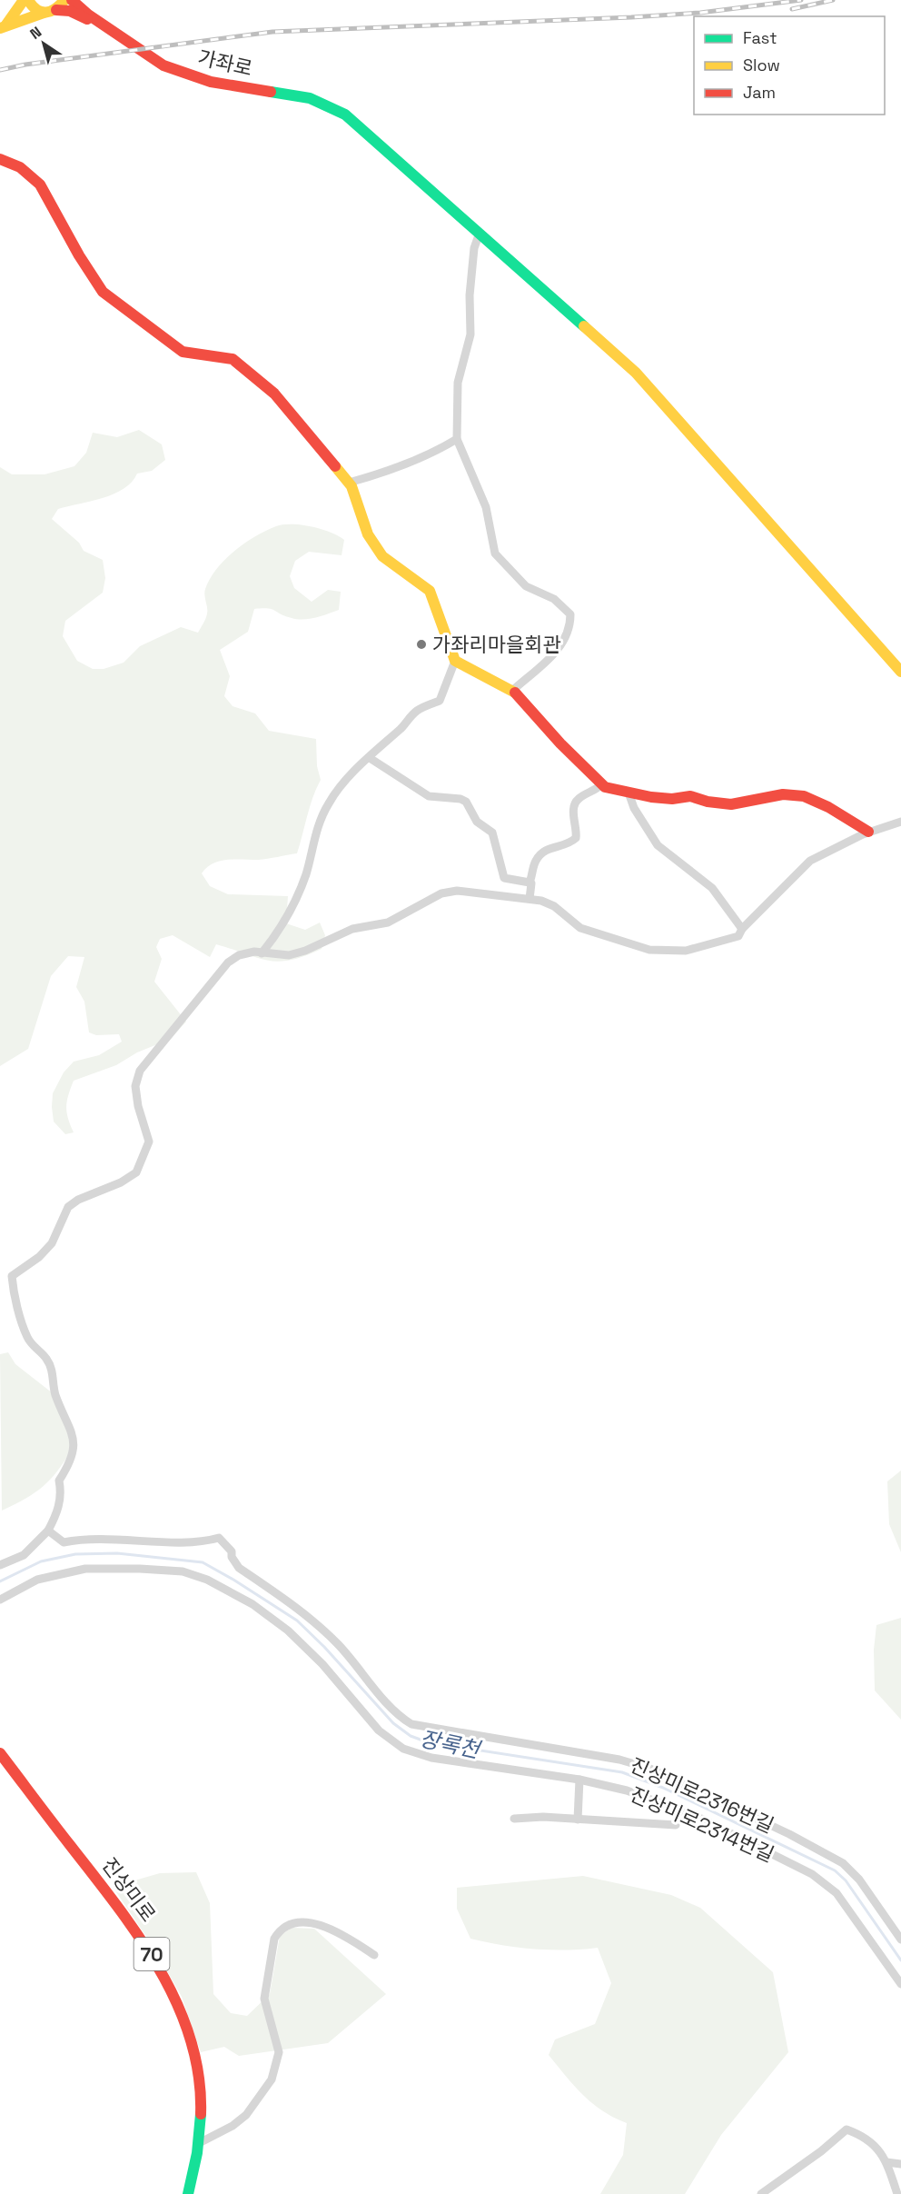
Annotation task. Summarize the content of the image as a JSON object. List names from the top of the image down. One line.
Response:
{"streets":{"street":["가좌로","진상미로2316번길","진상미로2314번길","진상미로","70"]},"water":["장록천"],"places":["가좌리마을회관"],"legend":["Fast","Slow","Jam"],"north":"top left"}
